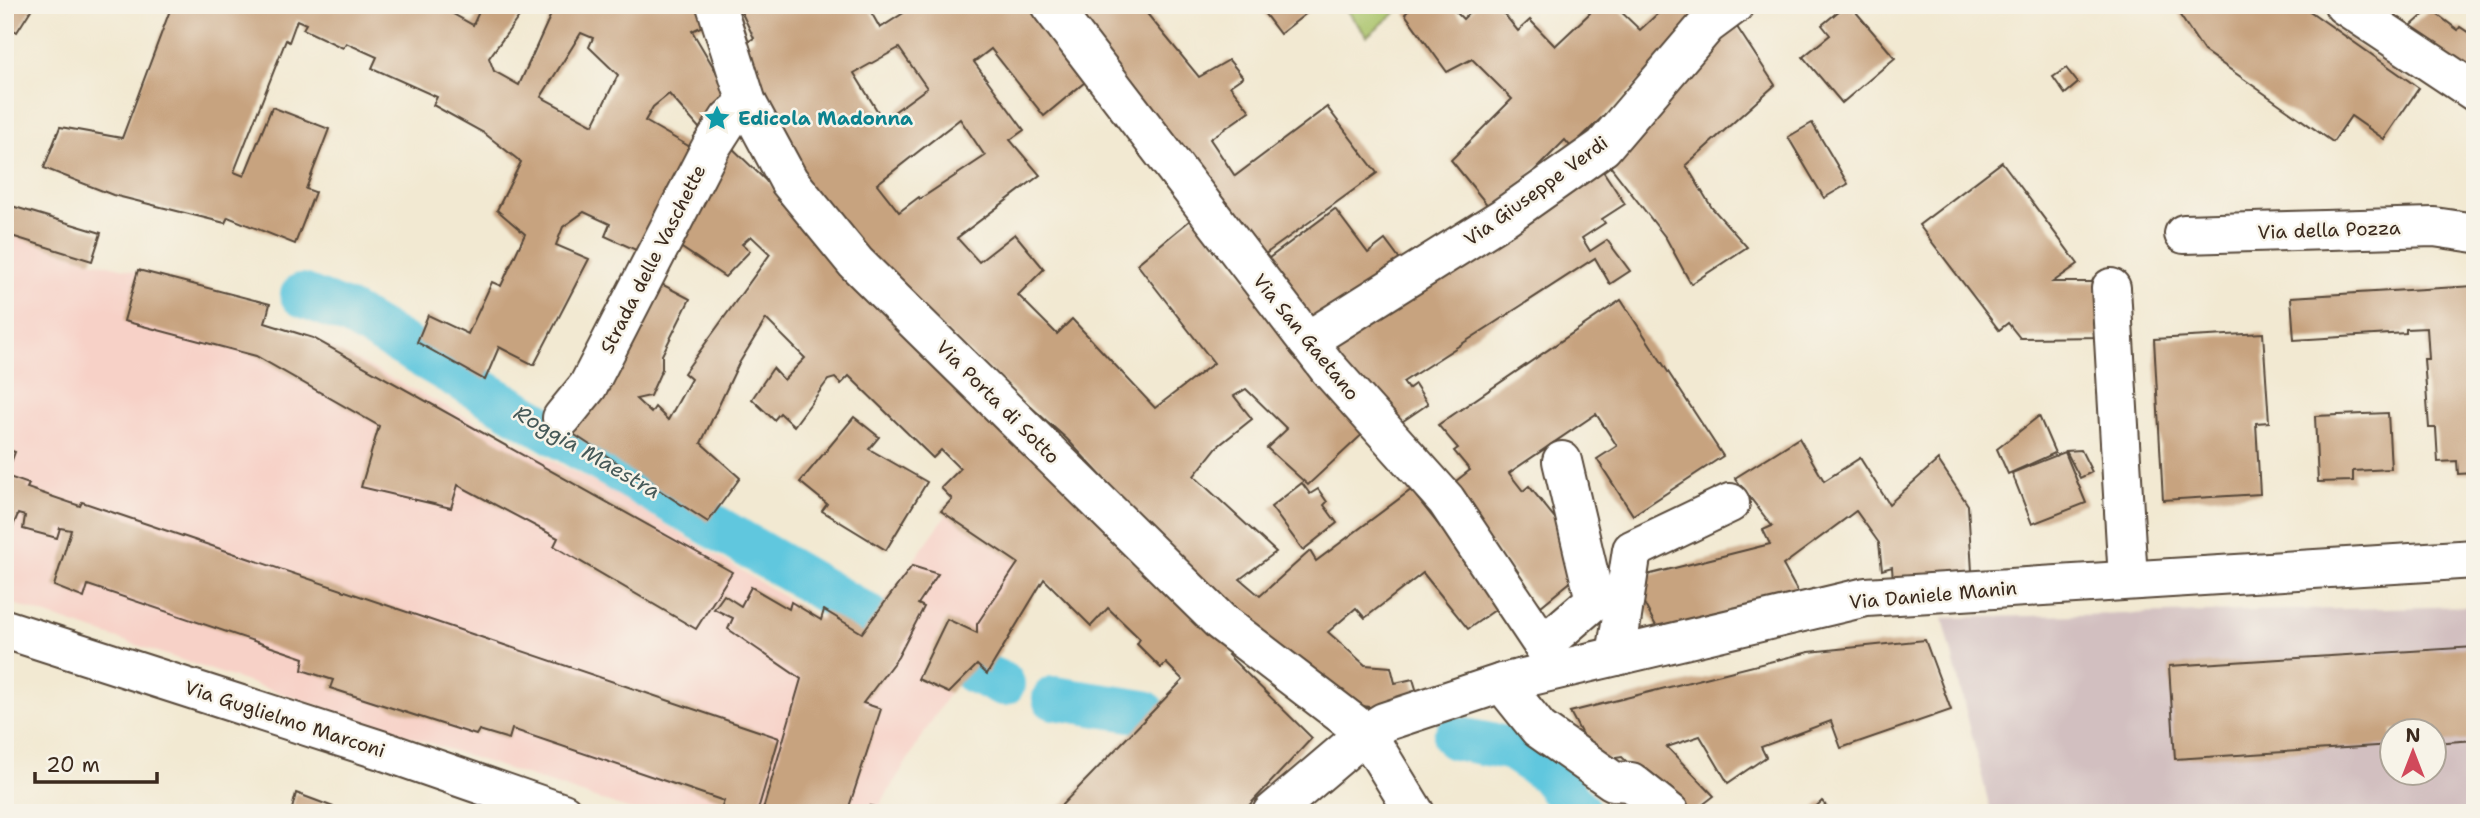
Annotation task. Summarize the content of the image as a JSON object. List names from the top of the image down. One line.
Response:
{"streets":{"street":["Via Giuseppe Verdi","Via della Pozza","Strada delle Vaschette","Via San Gaetano","Via Porta di Sotto","Via Daniele Manin","Via Guglielmo Marconi"]},"crossings":[["Via Giuseppe Verdi","Via San Gaetano"],["Strada delle Vaschette","Via Porta di Sotto"],["Via San Gaetano","Via Daniele Manin"],["Via Porta di Sotto","Via Daniele Manin"]],"water":["Roggia Maestra"],"places":{"place":["Edicola Madonna"]},"scale_bar":"20 m","north":"top"}
